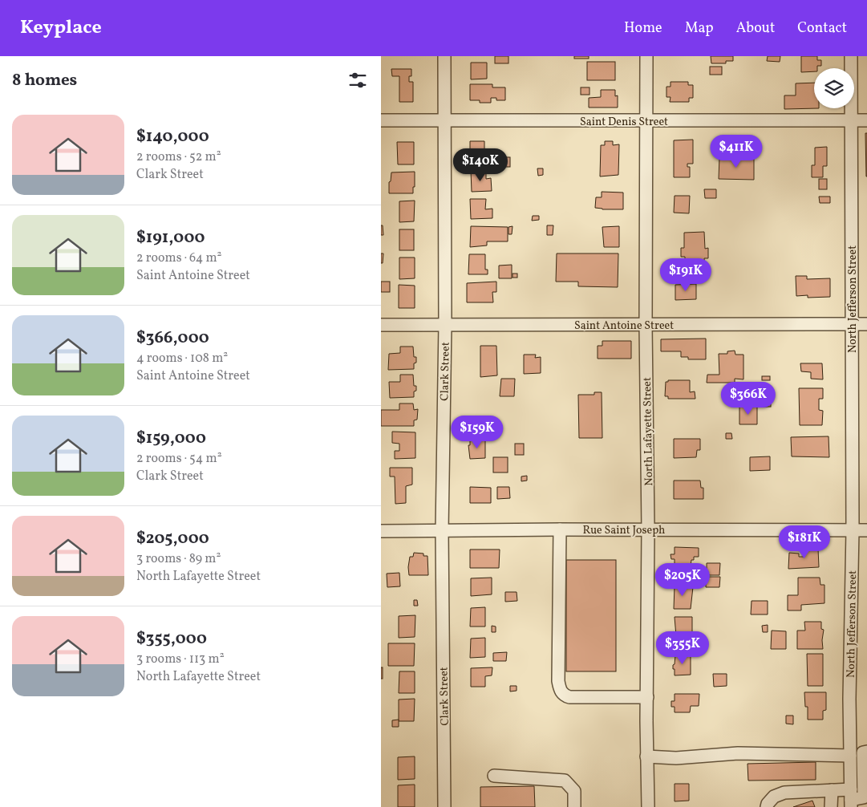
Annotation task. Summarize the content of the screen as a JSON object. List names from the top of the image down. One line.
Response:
{"streets":{"street":["Saint Denis Street","North Jefferson Street","Saint Antoine Street","Clark Street","North Lafayette Street","Rue Saint Joseph"]},"crossings":[["Saint Denis Street","North Jefferson Street"],["Saint Denis Street","Clark Street"],["Saint Denis Street","North Lafayette Street"],["North Jefferson Street","Saint Antoine Street"],["North Jefferson Street","Rue Saint Joseph"],["Saint Antoine Street","Clark Street"],["Saint Antoine Street","North Lafayette Street"],["Clark Street","Rue Saint Joseph"],["North Lafayette Street","Rue Saint Joseph"]],"page":{"header":"Keyplace","nav":["Home","Map","About","Contact"],"heading":"8 homes","list":[{"name":"$140,000","note":"2 rooms · 52 m² · Clark Street"},{"name":"$191,000","note":"2 rooms · 64 m² · Saint Antoine Street"},{"name":"$366,000","note":"4 rooms · 108 m² · Saint Antoine Street"},{"name":"$159,000","note":"2 rooms · 54 m² · Clark Street"},{"name":"$205,000","note":"3 rooms · 89 m² · North Lafayette Street"},{"name":"$355,000","note":"3 rooms · 113 m² · North Lafayette Street"}],"price":["$411K","$140K","$191K","$366K","$159K","$181K","$205K","$355K"]}}
